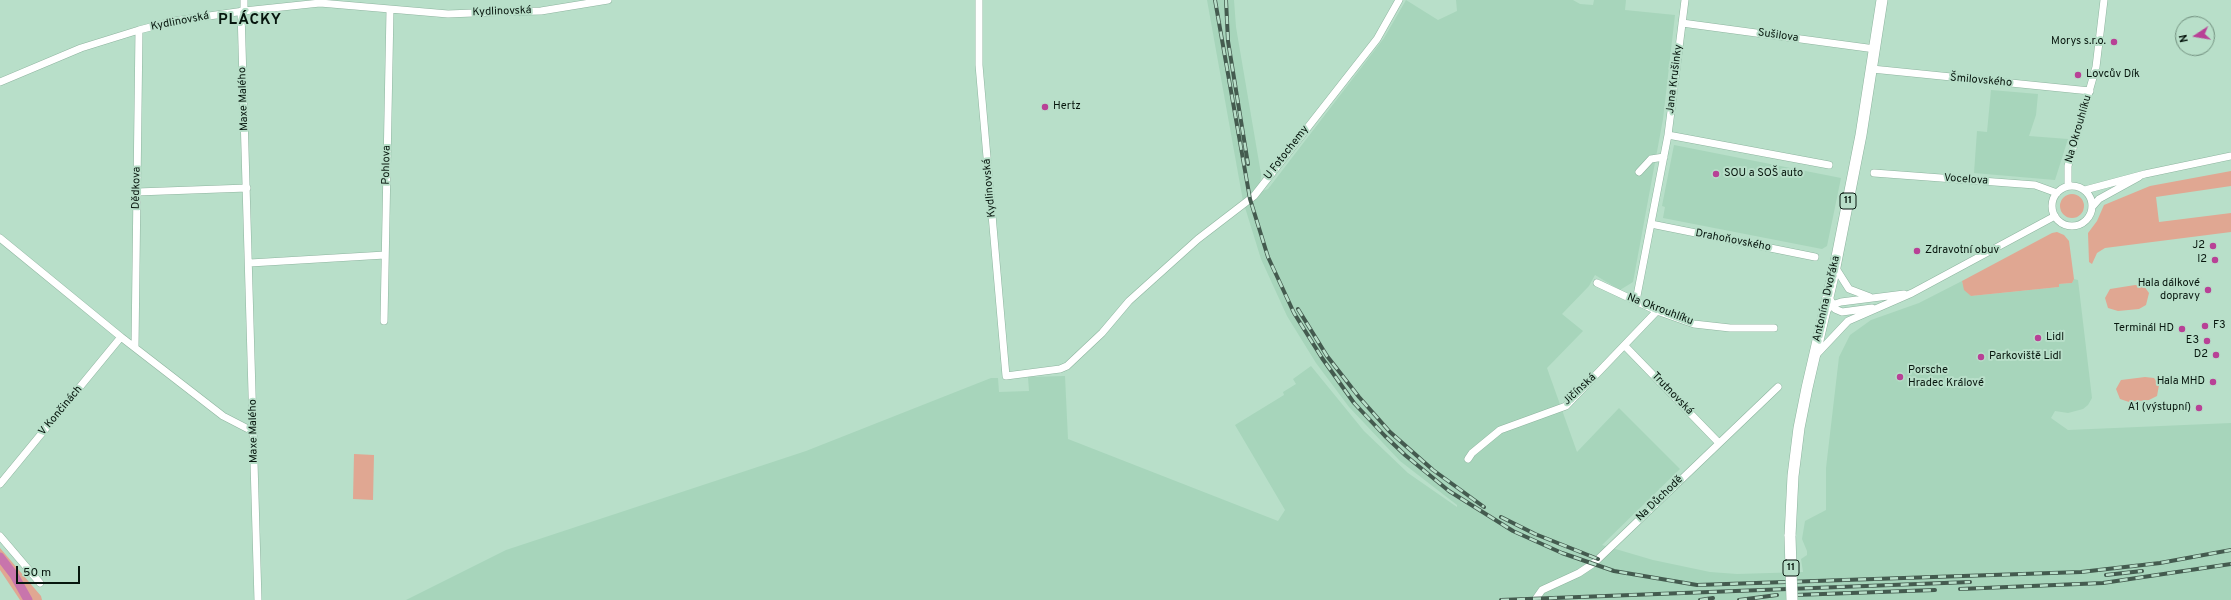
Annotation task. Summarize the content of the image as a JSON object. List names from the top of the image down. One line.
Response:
{"streets":{"main road":["11","Antonína Dvořáka"],"street":["Kydlinovská","Sušilova","Jana Krušinky","Šmilovského","Maxe Malého","Na Okrouhlíku","U Fotochemy","Pohlova","Vocelova","Dědkova","Drahoňovského","Jičínská","Trutnovská","V Končinách","Na Důchodě"]},"crossings":[["Kydlinovská","Maxe Malého"],["Kydlinovská","U Fotochemy"],["Kydlinovská","Pohlova"],["Kydlinovská","Dědkova"],["Sušilova","Jana Krušinky"],["Sušilova","Antonína Dvořáka"],["Jana Krušinky","Na Okrouhlíku"],["Jana Krušinky","Drahoňovského"],["Šmilovského","Na Okrouhlíku"],["Šmilovského","Antonína Dvořáka"],["Na Okrouhlíku","Vocelova"],["Na Okrouhlíku","Jičínská"],["Jičínská","Trutnovská"],["Trutnovská","Na Důchodě"]],"districts":["PLÁCKY"],"places":["Morys s.r.o.","Lovcův Dík","Hertz","SOU a SOŠ auto","J2","Zdravotní obuv","I2","Hala dálkové dopravy","F3","Terminál HD","Lidl","E3","D2","Parkoviště Lidl","Porsche Hradec Králové","Hala MHD","A1 (výstupní)"],"scale_bar":"50 m","north":"left"}
